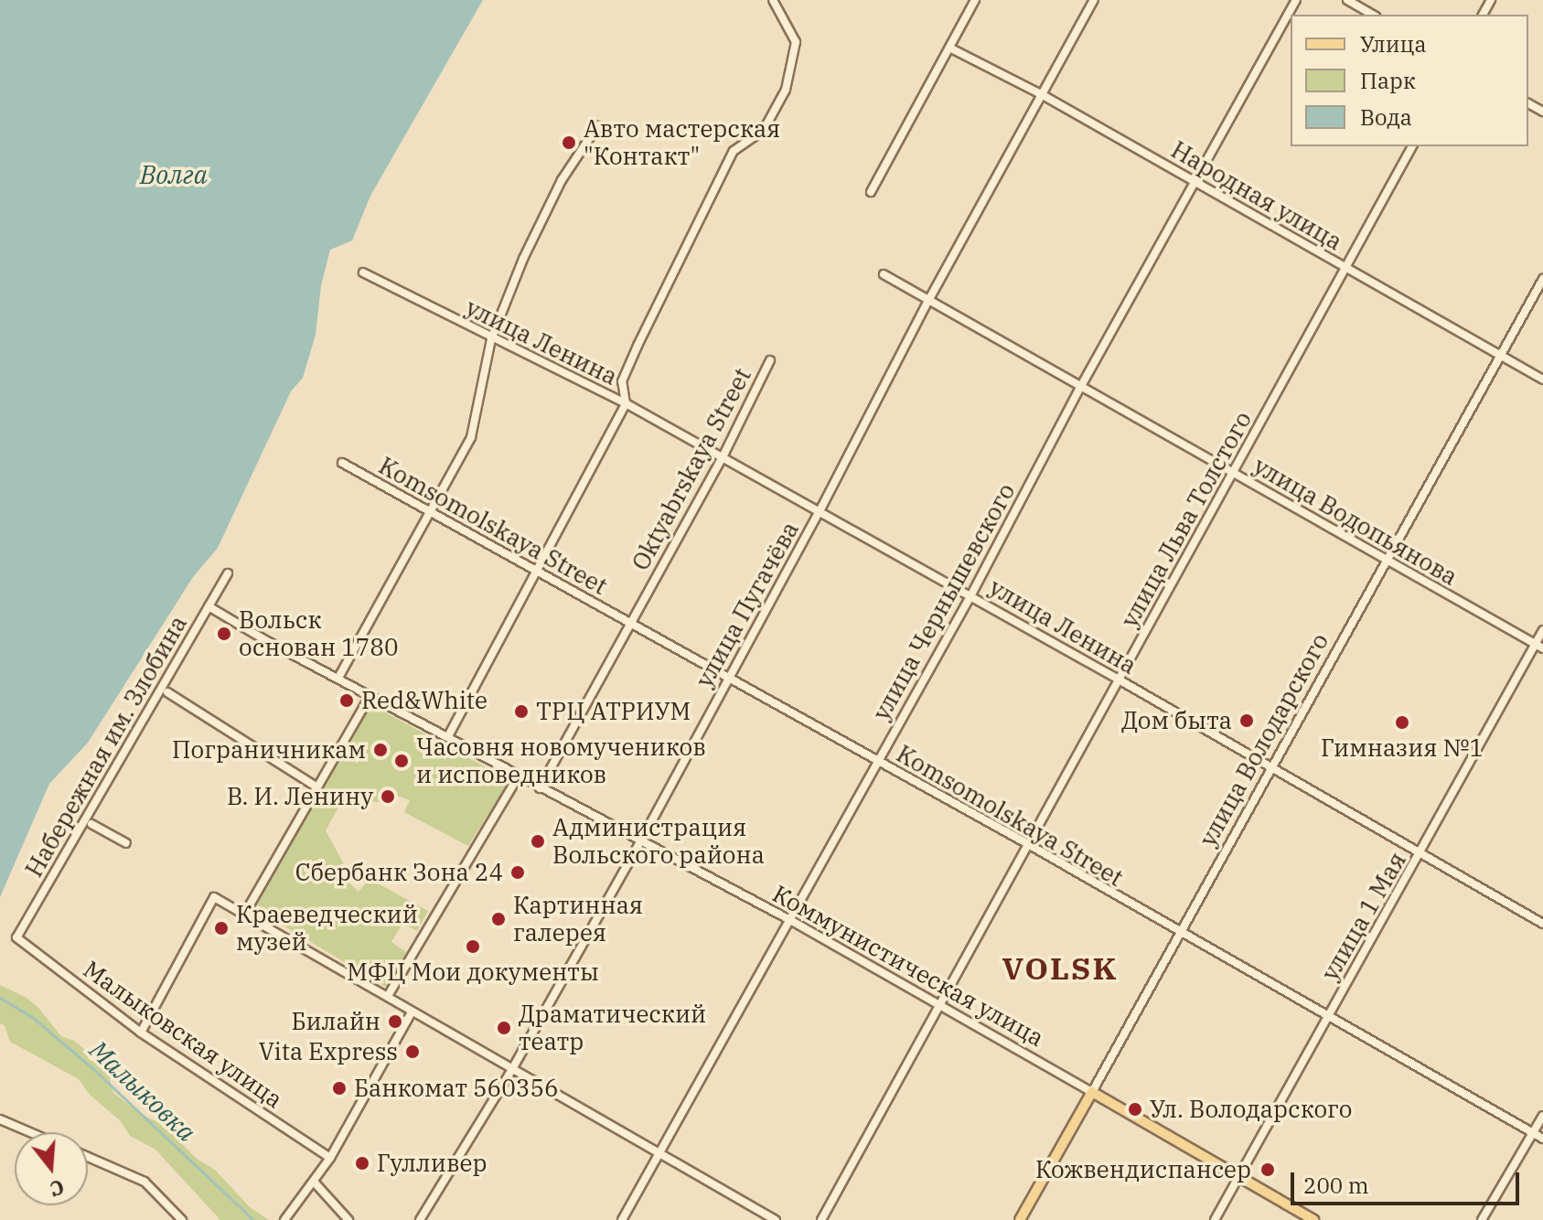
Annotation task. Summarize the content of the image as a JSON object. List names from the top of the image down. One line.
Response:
{"streets":{"main road":["улица Володарского","Коммунистическая улица"],"street":["Народная улица","улица Ленина","Oktyabrskaya Street","улица Льва Толстого","улица Водопьянова","Komsomolskaya Street","улица Чернышевского","улица Пугачёва","Набережная им. Злобина","улица 1 Мая","Малыковская улица"]},"crossings":[["Народная улица","улица Льва Толстого"],["Народная улица","улица Чернышевского"],["Народная улица","улица Пугачёва"],["Народная улица","улица Володарского"],["улица Ленина","Oktyabrskaya Street"],["улица Ленина","улица Льва Толстого"],["улица Ленина","улица Чернышевского"],["улица Ленина","улица Пугачёва"],["улица Ленина","улица Володарского"],["улица Ленина","улица 1 Мая"],["Oktyabrskaya Street","Komsomolskaya Street"],["Oktyabrskaya Street","Коммунистическая улица"],["улица Льва Толстого","улица Водопьянова"],["улица Льва Толстого","Komsomolskaya Street"],["улица Льва Толстого","Коммунистическая улица"],["улица Водопьянова","улица Чернышевского"],["улица Водопьянова","улица Пугачёва"],["улица Водопьянова","улица Володарского"],["улица Водопьянова","улица 1 Мая"],["Komsomolskaya Street","улица Чернышевского"],["Komsomolskaya Street","улица Пугачёва"],["Komsomolskaya Street","улица Володарского"],["Komsomolskaya Street","улица 1 Мая"],["улица Чернышевского","Коммунистическая улица"],["улица Пугачёва","Коммунистическая улица"],["улица Володарского","Коммунистическая улица"],["Набережная им. Злобина","Коммунистическая улица"],["Набережная им. Злобина","Малыковская улица"],["улица 1 Мая","Коммунистическая улица"]],"districts":["VOLSK"],"water":["Волга","Малыковка"],"places":["Авто мастерская \"Контакт\"","Вольск основан 1780","Red&White","ТРЦ АТРИУМ","Дом быта","Гимназия №1","Пограничникам","Часовня новомучеников и исповедников","В. И. Ленину","Администрация Вольского района","Сбербанк Зона 24","Картинная галерея","Краеведческий музей","МФЦ Мои документы","Билайн","Драматический театр","Vita Express","Банкомат 560356","Ул. Володарского","Гулливер","Кожвендиспансер"],"legend":["Улица","Парк","Вода"],"scale_bar":"200 m","north":"bottom"}
